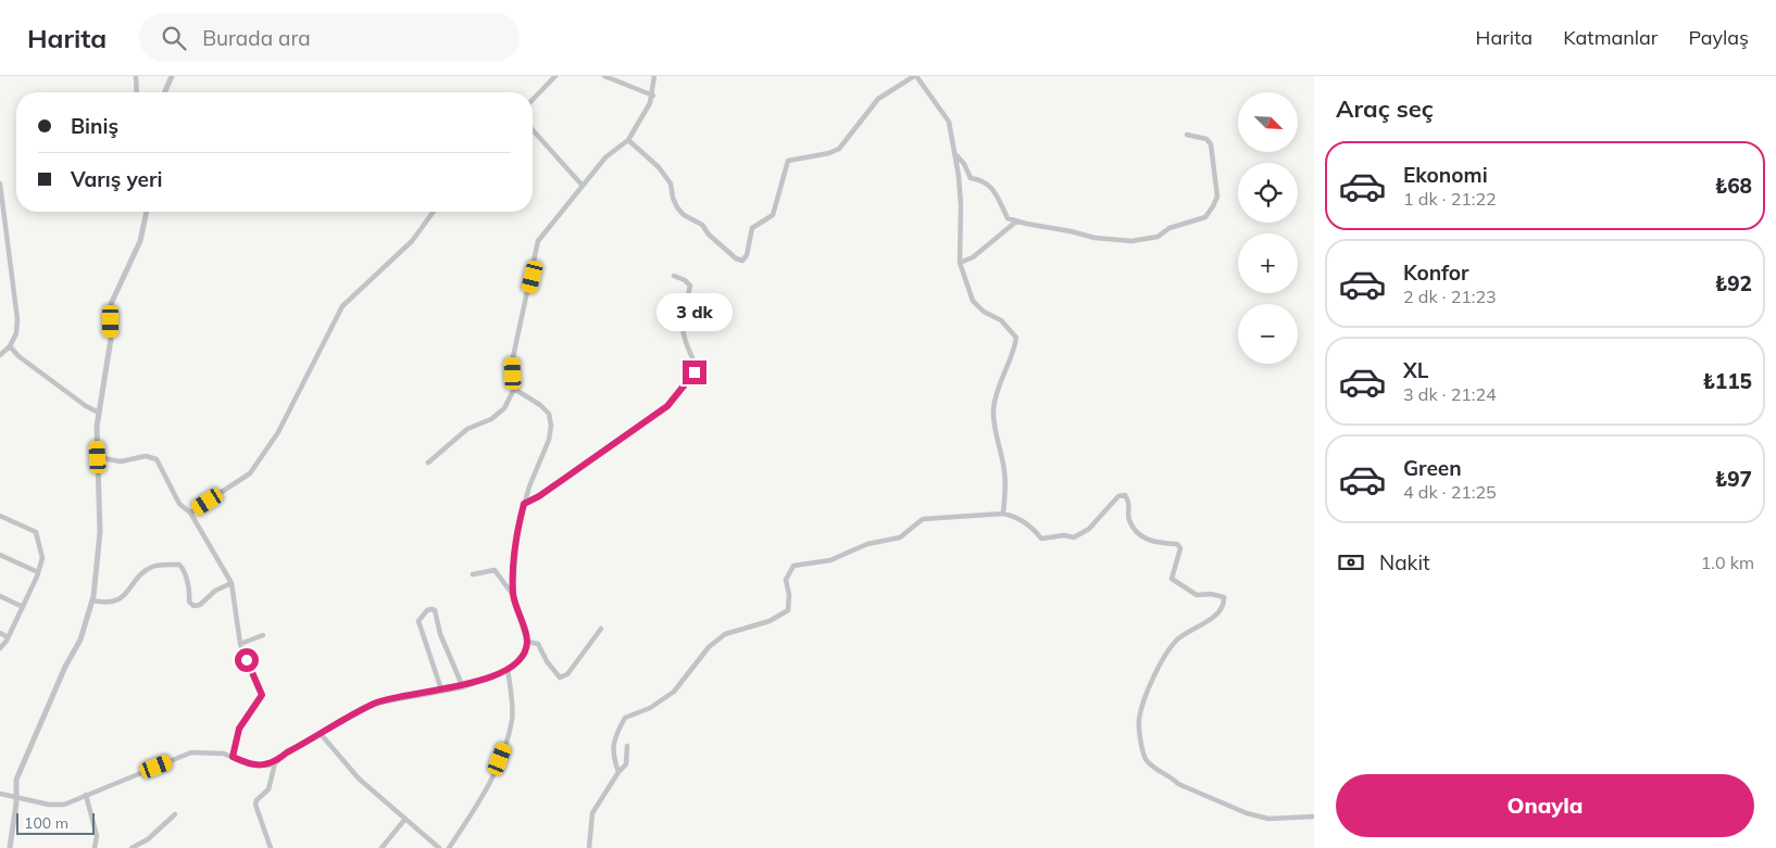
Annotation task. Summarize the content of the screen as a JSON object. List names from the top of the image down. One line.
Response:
{"scale_bar":"100 m","north":"bottom right","page":{"header":"Harita","search":"Burada ara","nav":["Harita","Katmanlar","Paylaş"],"heading":"Araç seç","map_buttons":["+","−"],"banner":["Biniş","Varış yeri"],"list":[{"name":"Ekonomi","note":"1 dk · 21:22","value":"₺68"},{"name":"Konfor","note":"2 dk · 21:23","value":"₺92"},{"name":"XL","note":"3 dk · 21:24","value":"₺115"},{"name":"Green","note":"4 dk · 21:25","value":"₺97"}],"bubble":"3 dk","pay":["Nakit","1.0 km"],"buttons":"Onayla","scale":"100 m"}}
